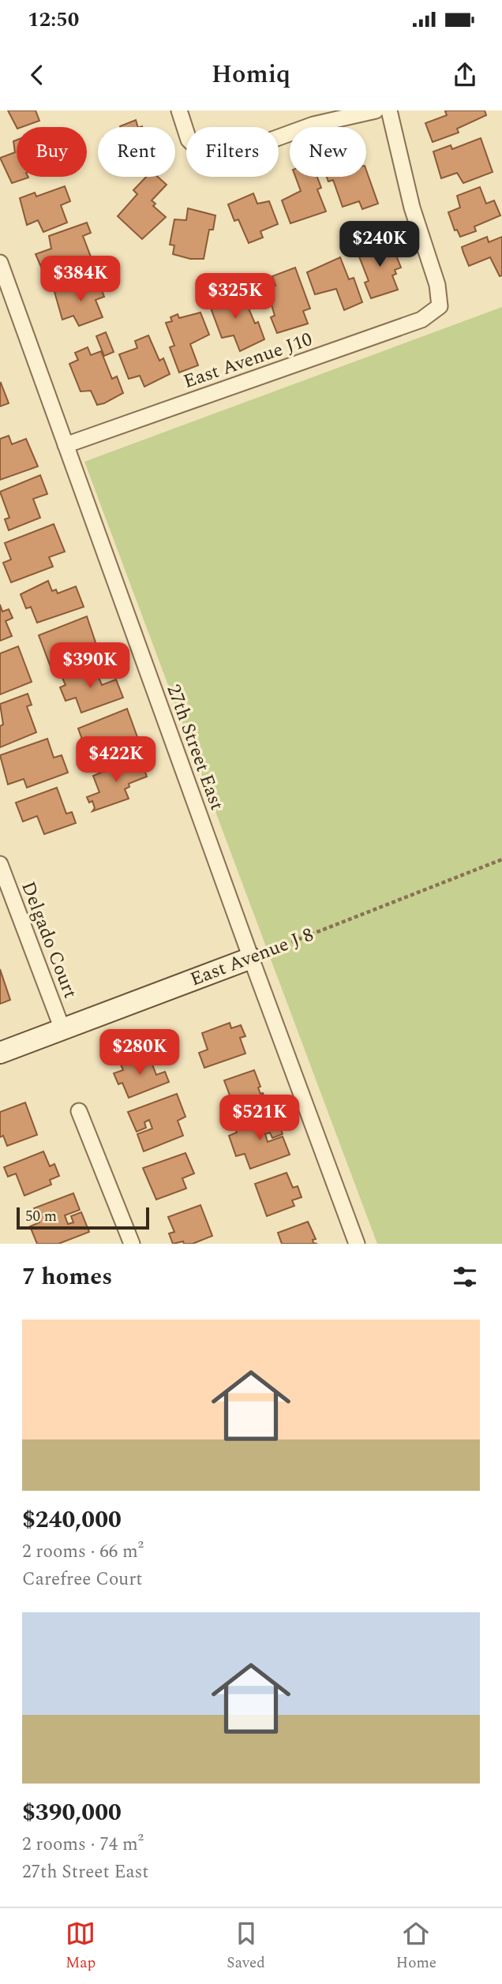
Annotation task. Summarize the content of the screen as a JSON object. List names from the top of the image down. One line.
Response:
{"streets":{"street":["East Avenue J10","27th Street East","Delgado Court","East Avenue J 8"]},"crossings":[["East Avenue J10","27th Street East"],["27th Street East","East Avenue J 8"],["Delgado Court","East Avenue J 8"]],"scale_bar":"50 m","page":{"status":"12:50","header":"Homiq","chip":["Buy","Rent","Filters","New"],"price":["$240K","$384K","$325K","$390K","$422K","$280K","$521K"],"scale":"50 m","heading":"7 homes","list":[{"name":"$240,000","note":"2 rooms · 66 m² · Carefree Court"},{"name":"$390,000","note":"2 rooms · 74 m² · 27th Street East"}],"tabs":["Map","Saved","Home"]}}
